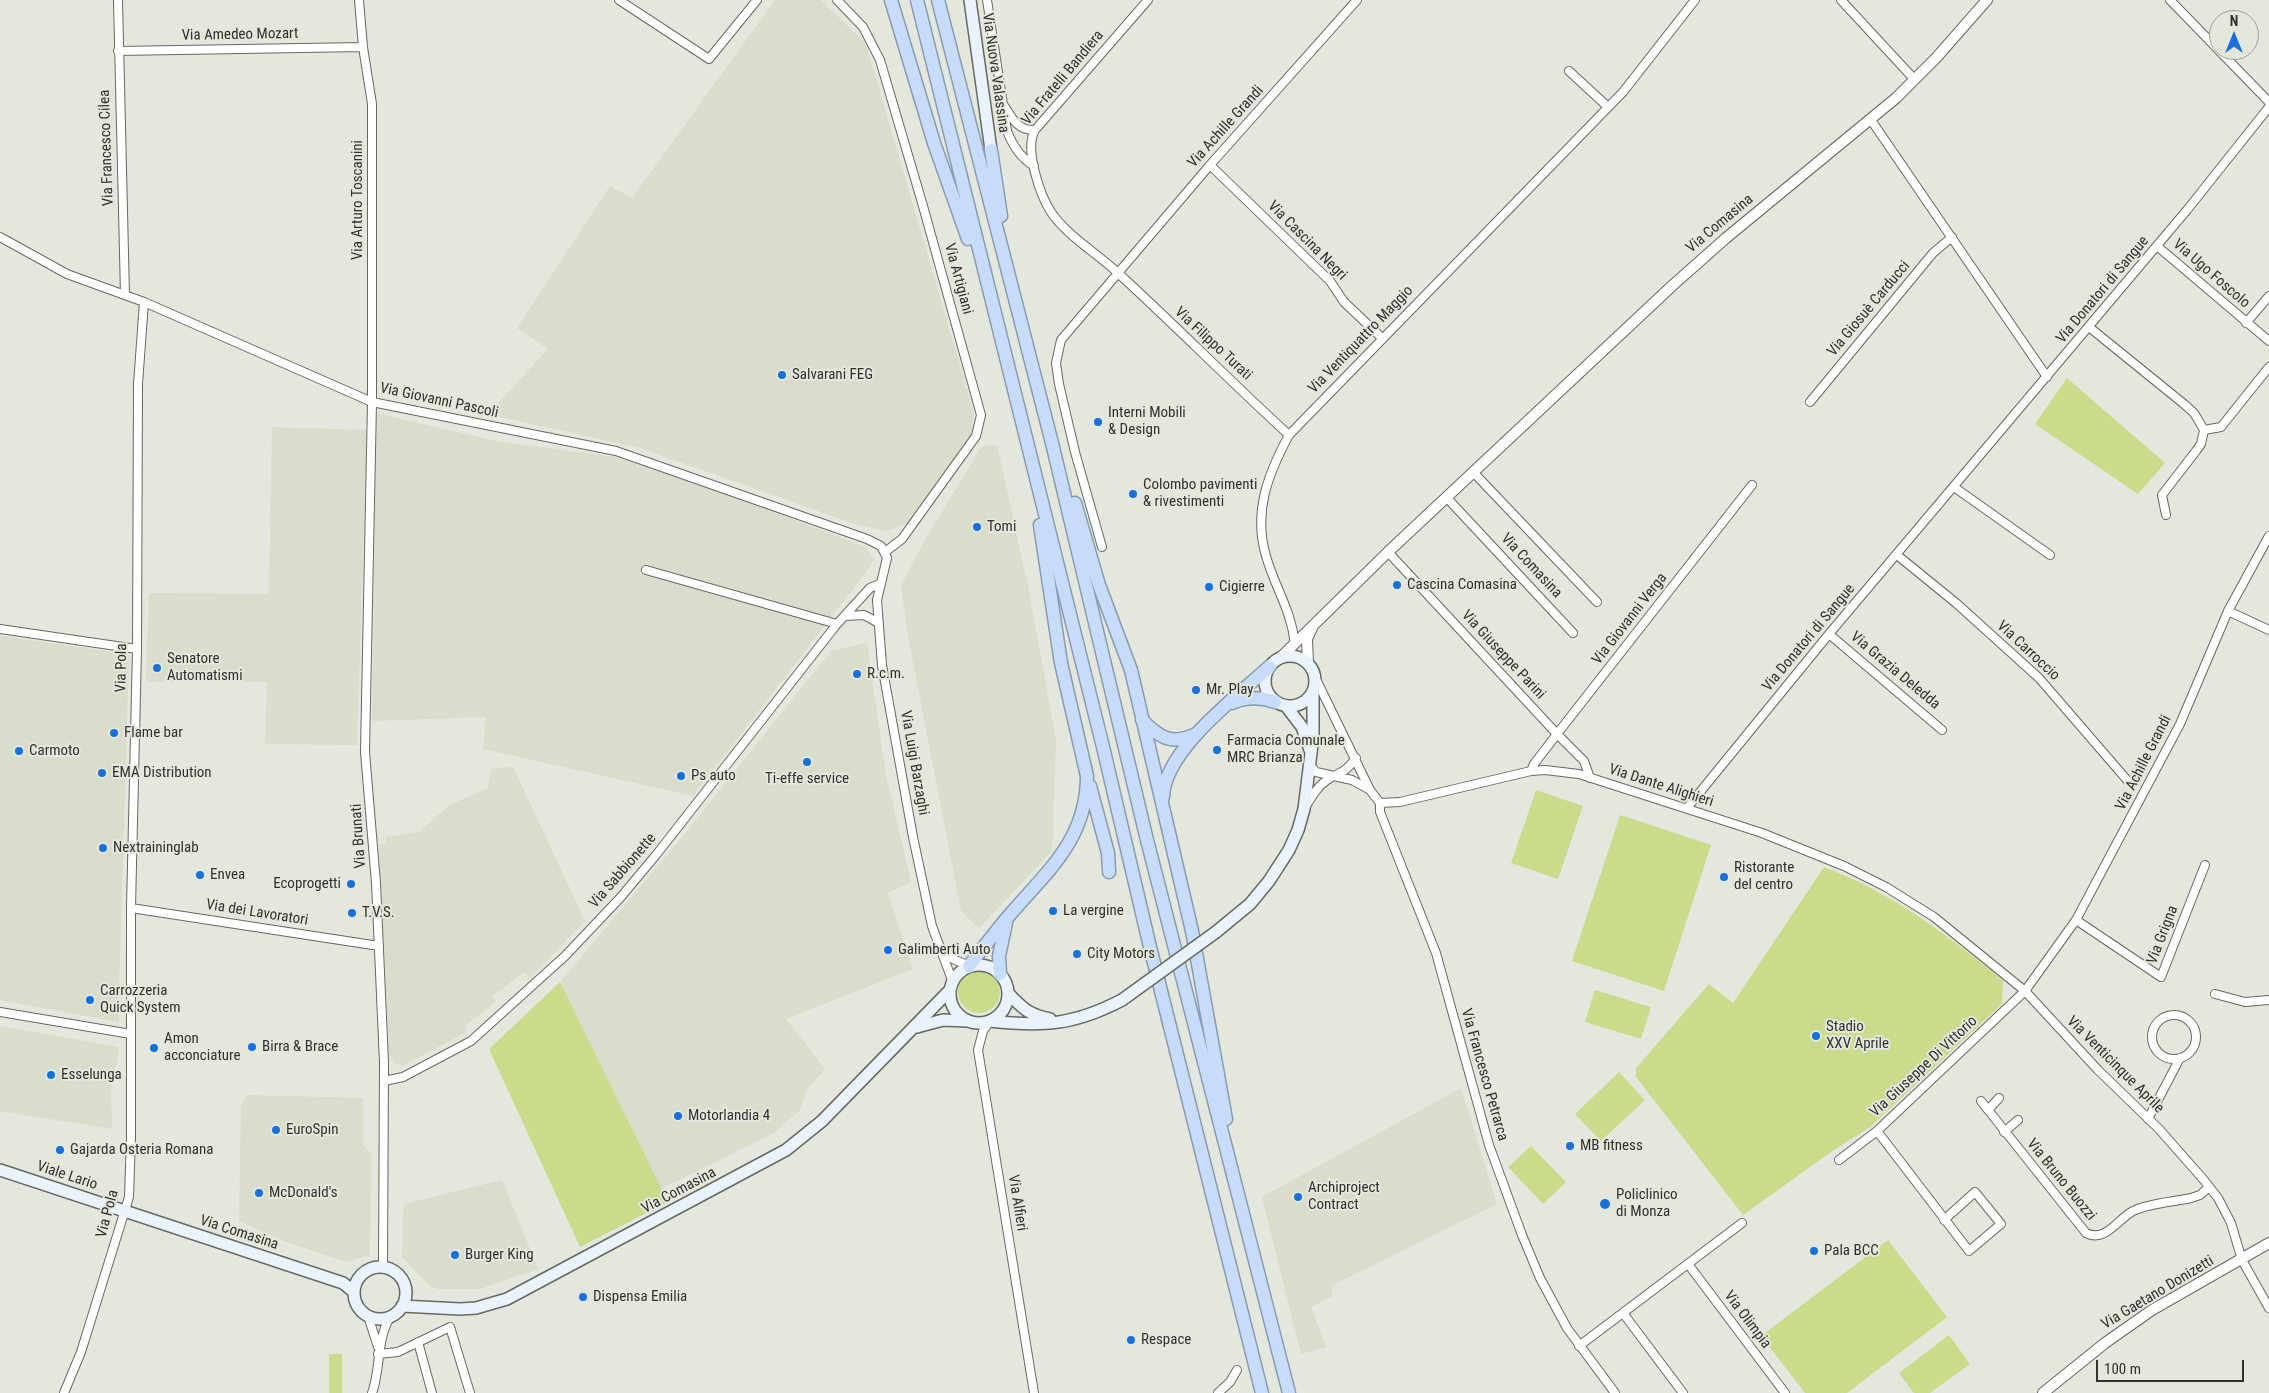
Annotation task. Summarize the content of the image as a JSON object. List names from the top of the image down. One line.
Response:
{"streets":{"main road":["Via Nuova Valassina","Via Comasina","Viale Lario"],"street":["Via Amedeo Mozart","Via Fratelli Bandiera","Via Achille Grandi","Via Francesco Cilea","Via Arturo Toscanini","Via Cascina Negri","Via Ugo Foscolo","Via Artigiani","Via Donatori di Sangue","Via Giosuè Carducci","Via Ventiquattro Maggio","Via Filippo Turati","Via Giovanni Pascoli","Via Giovanni Verga","Via Carroccio","Via Giuseppe Parini","Via Pola","Via Grazia Deledda","Via Luigi Barzaghi","Via Dante Alighieri","Via Brunati","Via Sabbionette","Via dei Lavoratori","Via Grigna","Via Venticinque Aprile","Via Giuseppe Di Vittorio","Via Francesco Petrarca","Via Bruno Buozzi","Via Alfieri","Via Gaetano Donizetti","Via Olimpia"]},"crossings":[["Via Amedeo Mozart","Via Francesco Cilea"],["Via Amedeo Mozart","Via Arturo Toscanini"],["Via Fratelli Bandiera","Via Achille Grandi"],["Via Fratelli Bandiera","Via Filippo Turati"],["Via Achille Grandi","Via Cascina Negri"],["Via Achille Grandi","Via Filippo Turati"],["Via Achille Grandi","Via Grigna"],["Via Achille Grandi","Via Venticinque Aprile"],["Via Achille Grandi","Via Giuseppe Di Vittorio"],["Via Francesco Cilea","Via Giovanni Pascoli"],["Via Arturo Toscanini","Via Giovanni Pascoli"],["Via Arturo Toscanini","Via Brunati"],["Via Comasina","Via Ventiquattro Maggio"],["Via Comasina","Via Giuseppe Parini"],["Via Comasina","Via Pola"],["Via Comasina","Via Luigi Barzaghi"],["Via Comasina","Via Brunati"],["Via Comasina","Viale Lario"],["Via Comasina","Via Alfieri"],["Via Cascina Negri","Via Ventiquattro Maggio"],["Via Ugo Foscolo","Via Donatori di Sangue"],["Via Artigiani","Via Giovanni Pascoli"],["Via Donatori di Sangue","Via Carroccio"],["Via Donatori di Sangue","Via Grazia Deledda"],["Via Donatori di Sangue","Via Dante Alighieri"],["Via Ventiquattro Maggio","Via Filippo Turati"],["Via Giovanni Pascoli","Via Pola"],["Via Giovanni Pascoli","Via Brunati"],["Via Giovanni Verga","Via Giuseppe Parini"],["Via Giovanni Verga","Via Dante Alighieri"],["Via Giuseppe Parini","Via Dante Alighieri"],["Via Pola","Via dei Lavoratori"],["Via Pola","Viale Lario"],["Via Luigi Barzaghi","Via Sabbionette"],["Via Luigi Barzaghi","Via Alfieri"],["Via Dante Alighieri","Via Venticinque Aprile"],["Via Dante Alighieri","Via Francesco Petrarca"],["Via Brunati","Via Sabbionette"],["Via Brunati","Via dei Lavoratori"],["Via Venticinque Aprile","Via Giuseppe Di Vittorio"],["Via Venticinque Aprile","Via Bruno Buozzi"],["Via Venticinque Aprile","Via Gaetano Donizetti"]],"places":["Salvarani FEG","Interni Mobili & Design","Colombo pavimenti & rivestimenti","Tomi","Cascina Comasina","Cigierre","Senatore Automatismi","R.c.m.","Mr. Play","Flame bar","Farmacia Comunale MRC Brianza","Carmoto","Ti-effe service","EMA Distribution","Ps auto","Nextraininglab","Envea","Ristorante del centro","Ecoprogetti","La vergine","T.V.S.","Galimberti Auto","City Motors","Carrozzeria Quick System","Stadio XXV Aprile","Birra & Brace","Amon acconciature","Esselunga","Motorlandia 4","EuroSpin","MB fitness","Gajarda Osteria Romana","McDonald's","Archiproject Contract","Policlinico di Monza","Pala BCC","Burger King","Dispensa Emilia","Respace"],"scale_bar":"100 m","north":"top"}
